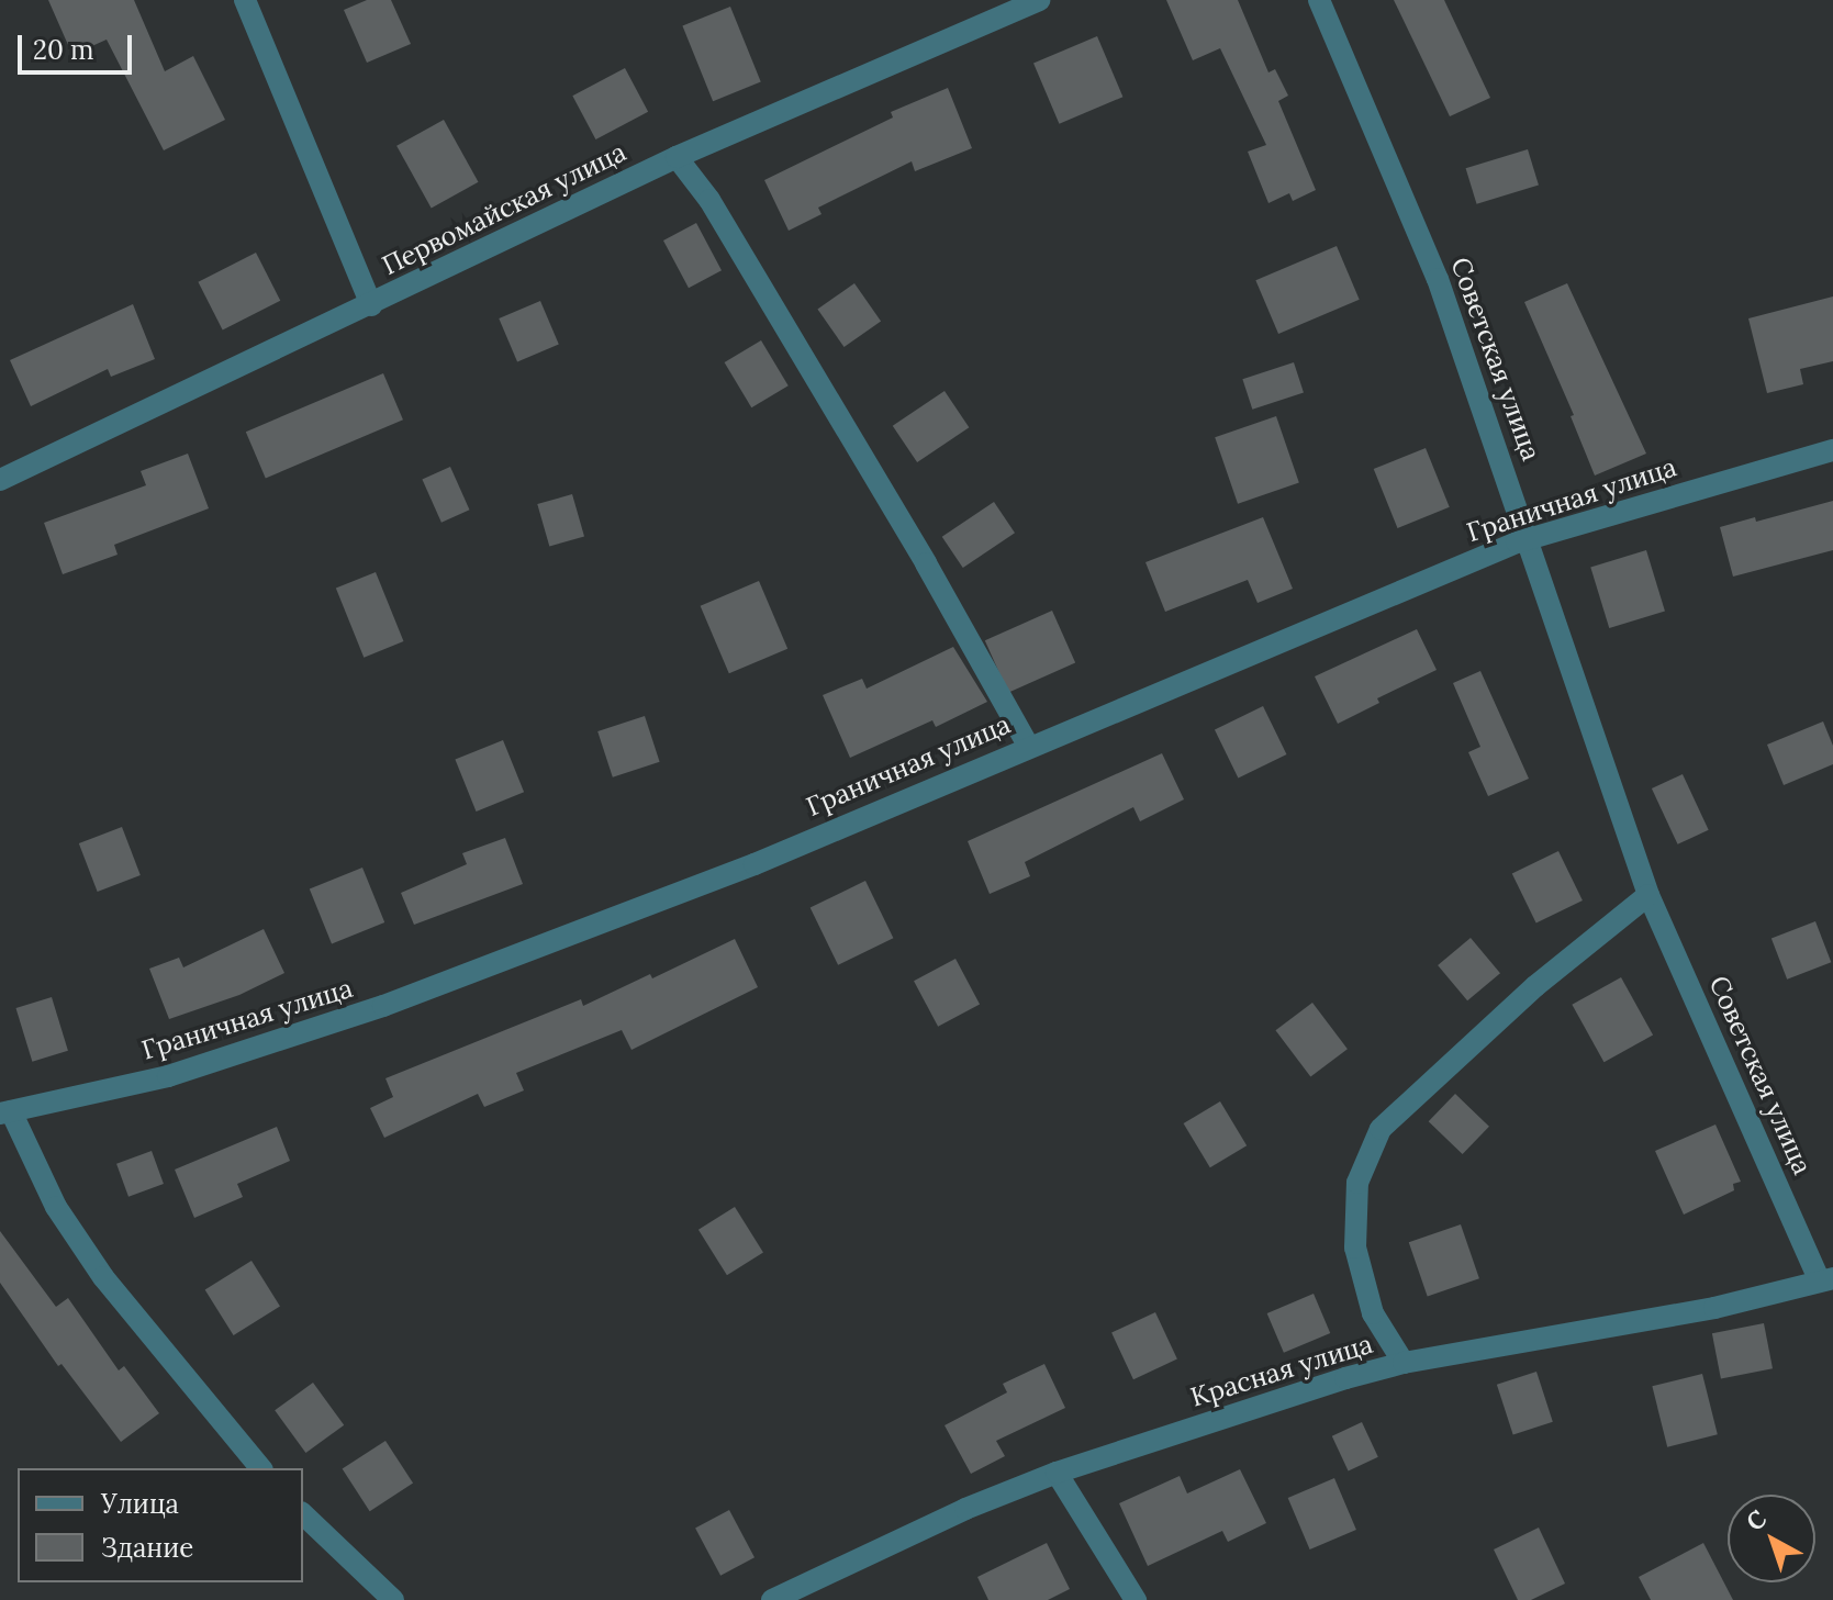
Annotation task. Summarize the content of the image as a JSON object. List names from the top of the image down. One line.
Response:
{"streets":{"street":["Первомайская улица","Советская улица","Граничная улица","Красная улица"]},"crossings":[["Советская улица","Граничная улица"],["Советская улица","Красная улица"]],"legend":["Улица","Здание"],"scale_bar":"20 m","north":"top left"}
